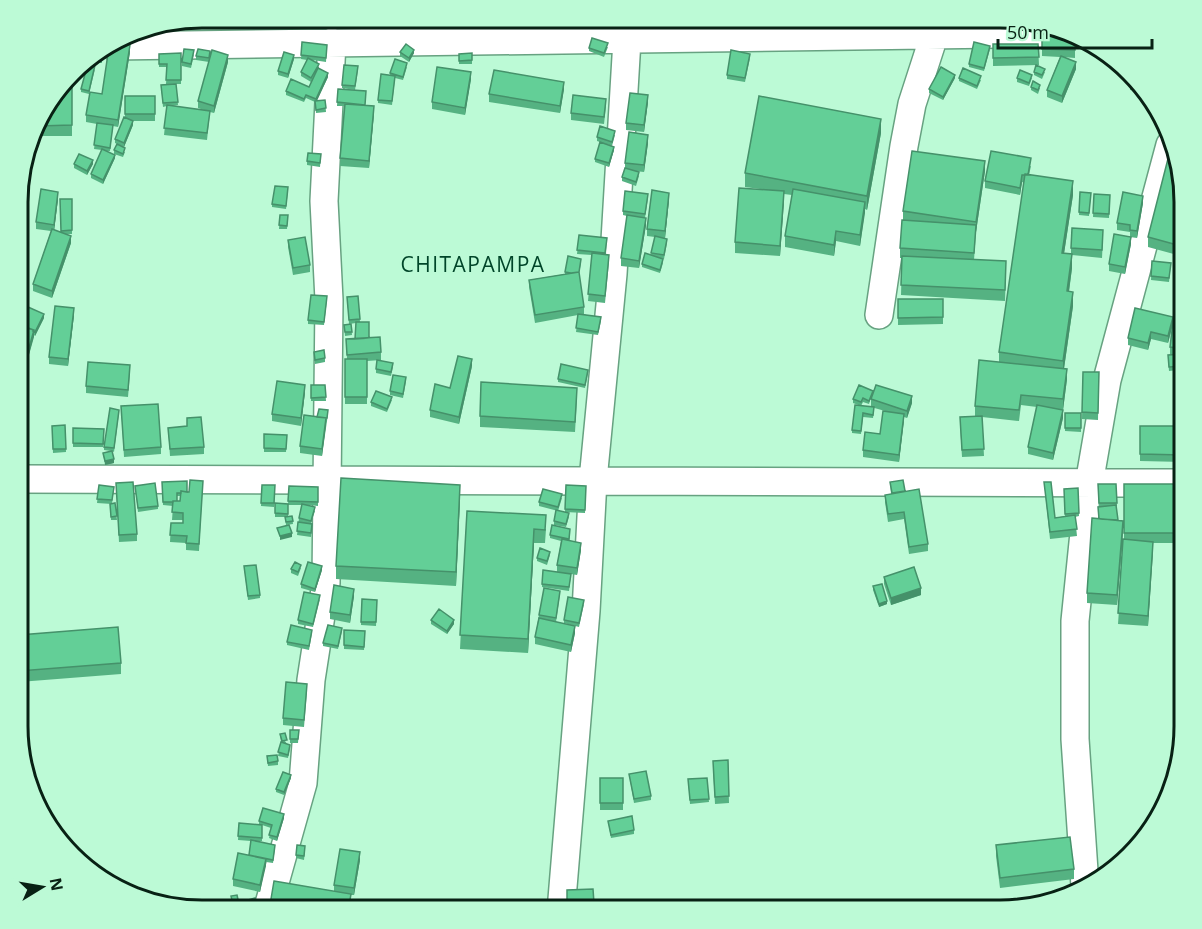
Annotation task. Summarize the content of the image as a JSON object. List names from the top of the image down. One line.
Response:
{"districts":["CHITAPAMPA"],"scale_bar":"50 m","north":"right"}
